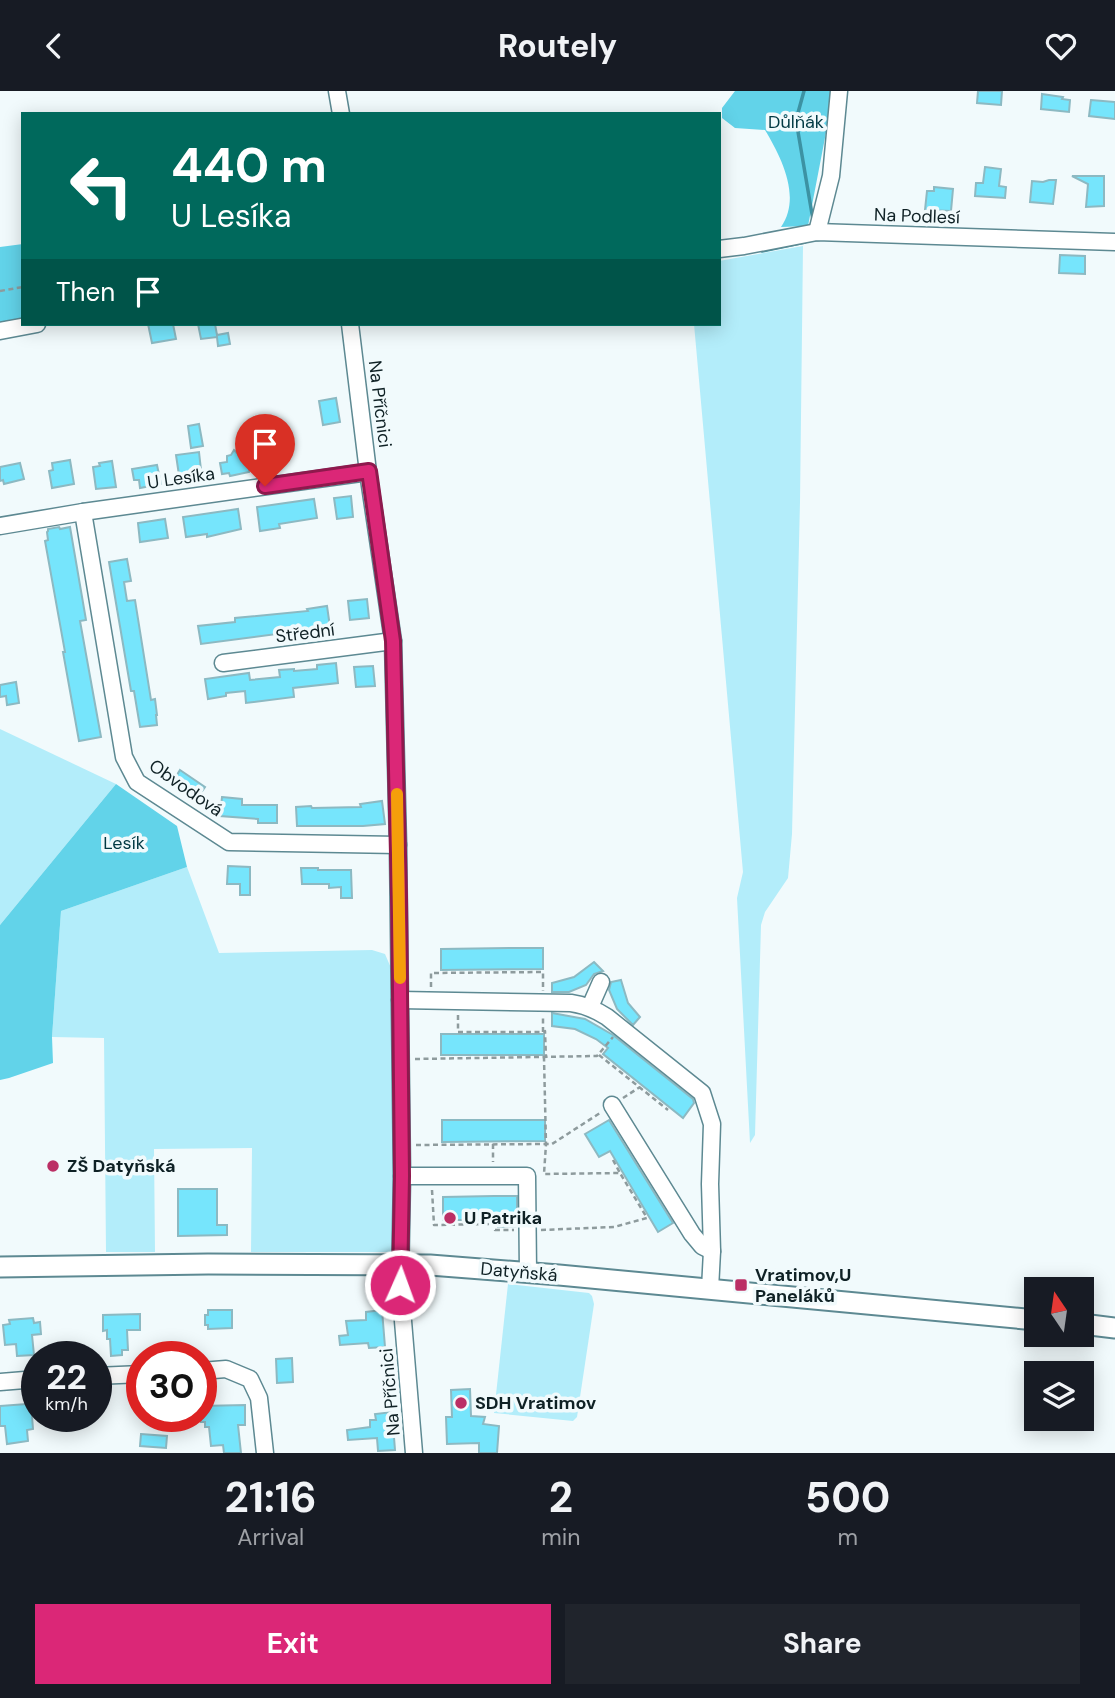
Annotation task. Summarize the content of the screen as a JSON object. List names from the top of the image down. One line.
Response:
{"streets":{"main road":["Datyňská"],"street":["Na Podlesí","Na Příčnici","U Lesíka","Střední","Obvodová"]},"crossings":[["Na Příčnici","U Lesíka"],["Na Příčnici","Střední"],["Na Příčnici","Obvodová"],["Na Příčnici","Datyňská"],["U Lesíka","Obvodová"]],"parks":["Důlňák","Lesík"],"places":{"other":["ZŠ Datyňská","U Patrika","SDH Vratimov"],"transit":["Vratimov,U Paneláků"]},"north":"top","page":{"header":"Routely","turn":["440 m","U Lesíka"],"then":"Then","speed":"22 km/h","limit":"30","eta":["21:16","Arrival","2","min","500","m"],"buttons":["Exit","Share"]}}
